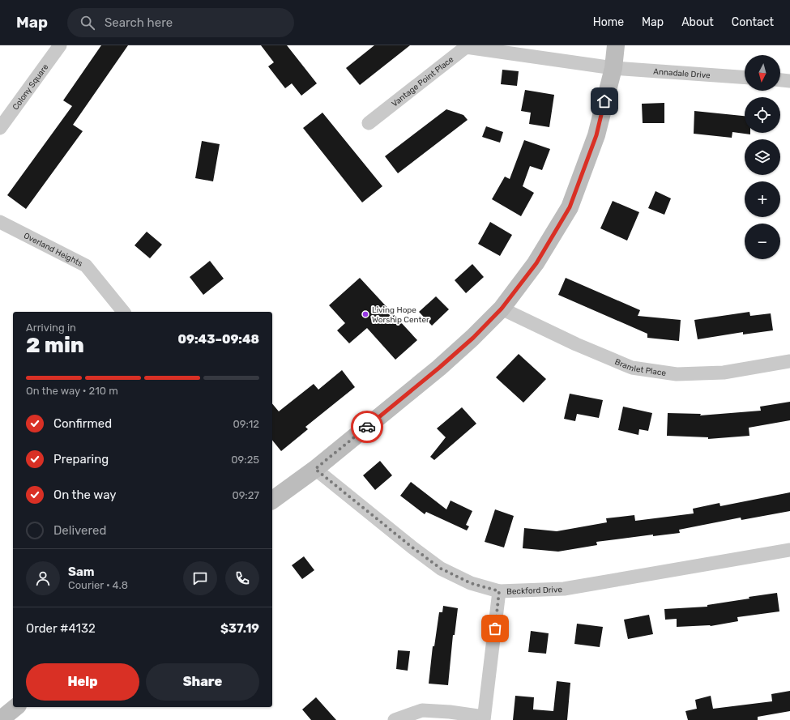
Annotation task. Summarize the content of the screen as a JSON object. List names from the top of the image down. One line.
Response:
{"streets":{"street":["Annadale Drive","Vantage Point Place","Colony Square","Overland Heights","Bramlet Place","Beckford Drive"]},"crossings":[["Annadale Drive","Vantage Point Place"]],"places":["Living Hope Worship Center"],"north":"bottom","page":{"header":"Map","search":"Search here","nav":["Home","Map","About","Contact"],"map_buttons":["+","−"],"heading":["2 min","Arriving in","09:43–09:48"],"panel":["Sam","Courier · 4.8","Order #4132","$37.19"],"bar":"On the way · 210 m","list":[["Confirmed","09:12"],["Preparing","09:25"],["On the way","09:27"],"Delivered"],"buttons":["Help","Share"]}}
